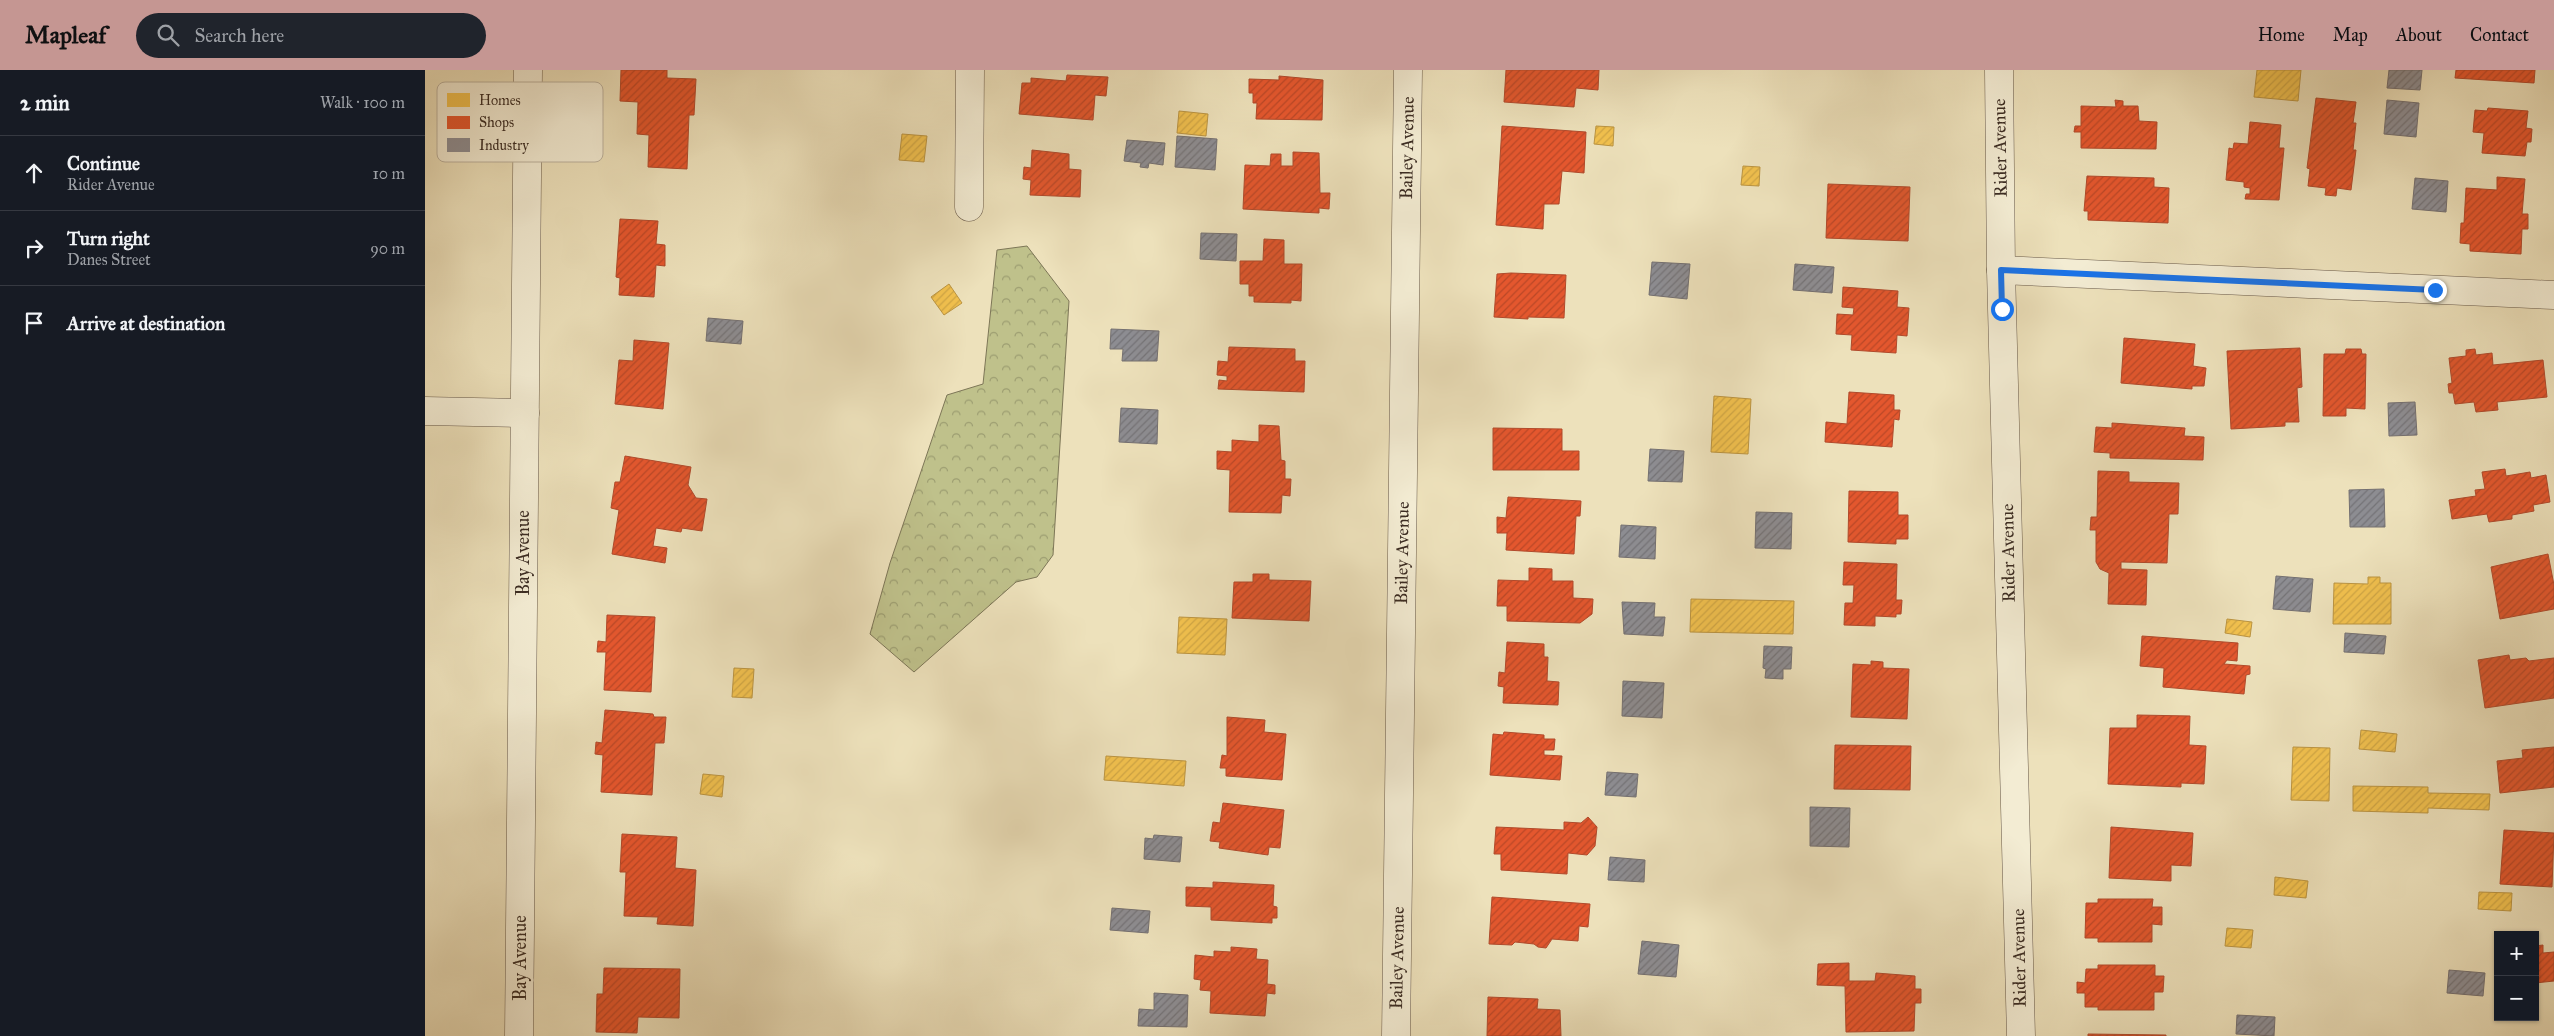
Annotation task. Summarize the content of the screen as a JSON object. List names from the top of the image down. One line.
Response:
{"streets":{"street":["Bailey Avenue","Rider Avenue","Bay Avenue"]},"legend":["Homes","Shops","Industry"],"page":{"header":"Mapleaf","search":"Search here","nav":["Home","Map","About","Contact"],"heading":["2 min","Walk · 100 m"],"list":[["Continue","Rider Avenue","10 m"],["Turn right","Danes Street","90 m"],"Arrive at destination"],"map_buttons":["+","−"]}}
